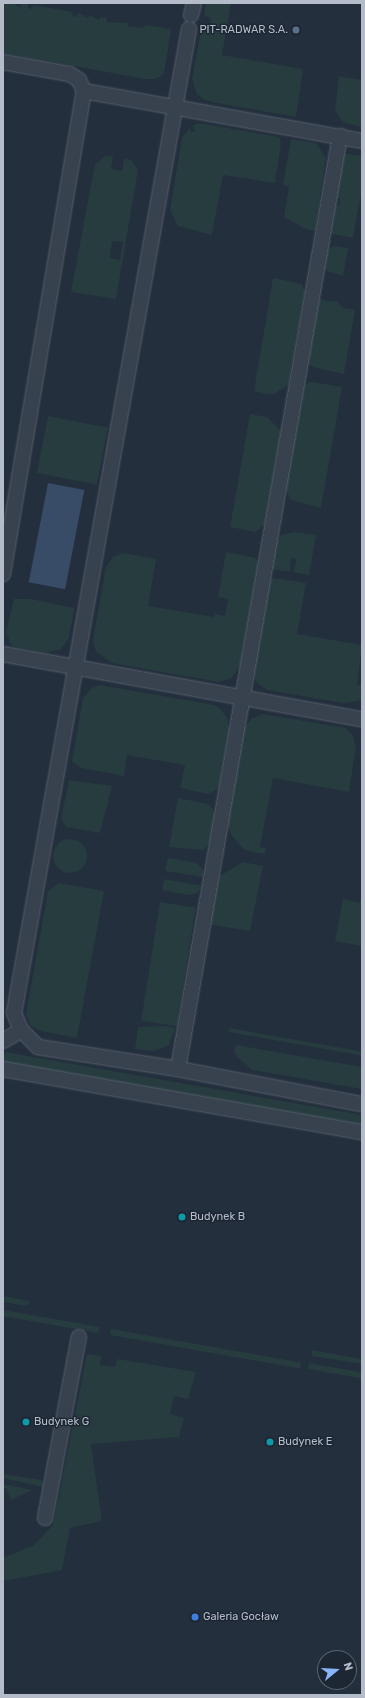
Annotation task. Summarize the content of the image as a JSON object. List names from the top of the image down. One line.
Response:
{"places":["PIT-RADWAR S.A.","Budynek B","Budynek G","Budynek E","Galeria Gocław"],"north":"right"}
